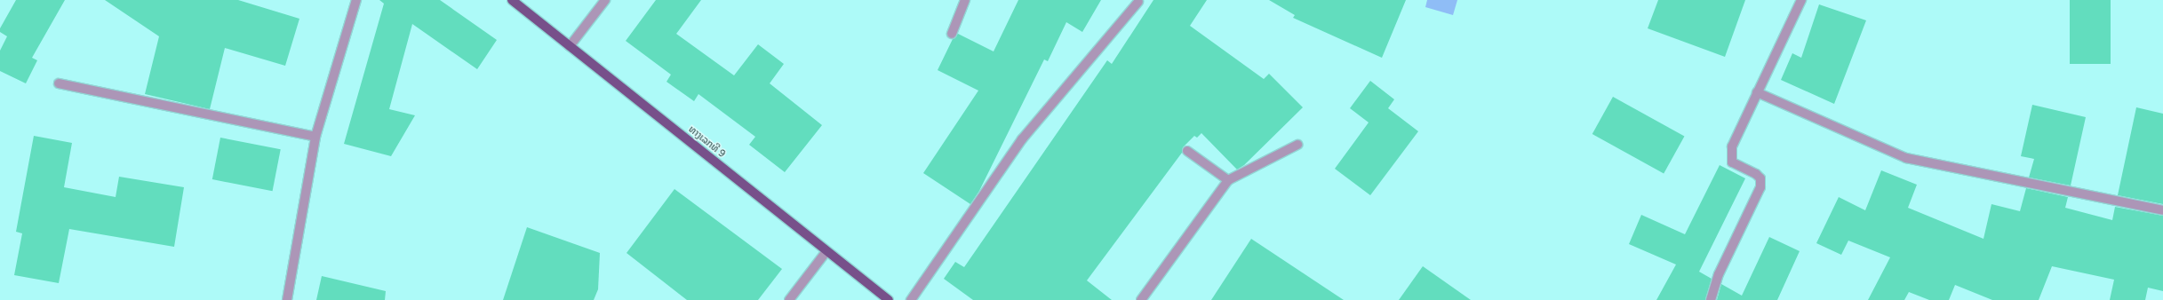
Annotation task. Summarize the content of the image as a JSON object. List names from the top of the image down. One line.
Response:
{"streets":{"main road":["ທາງເລກທີ 9"]}}
